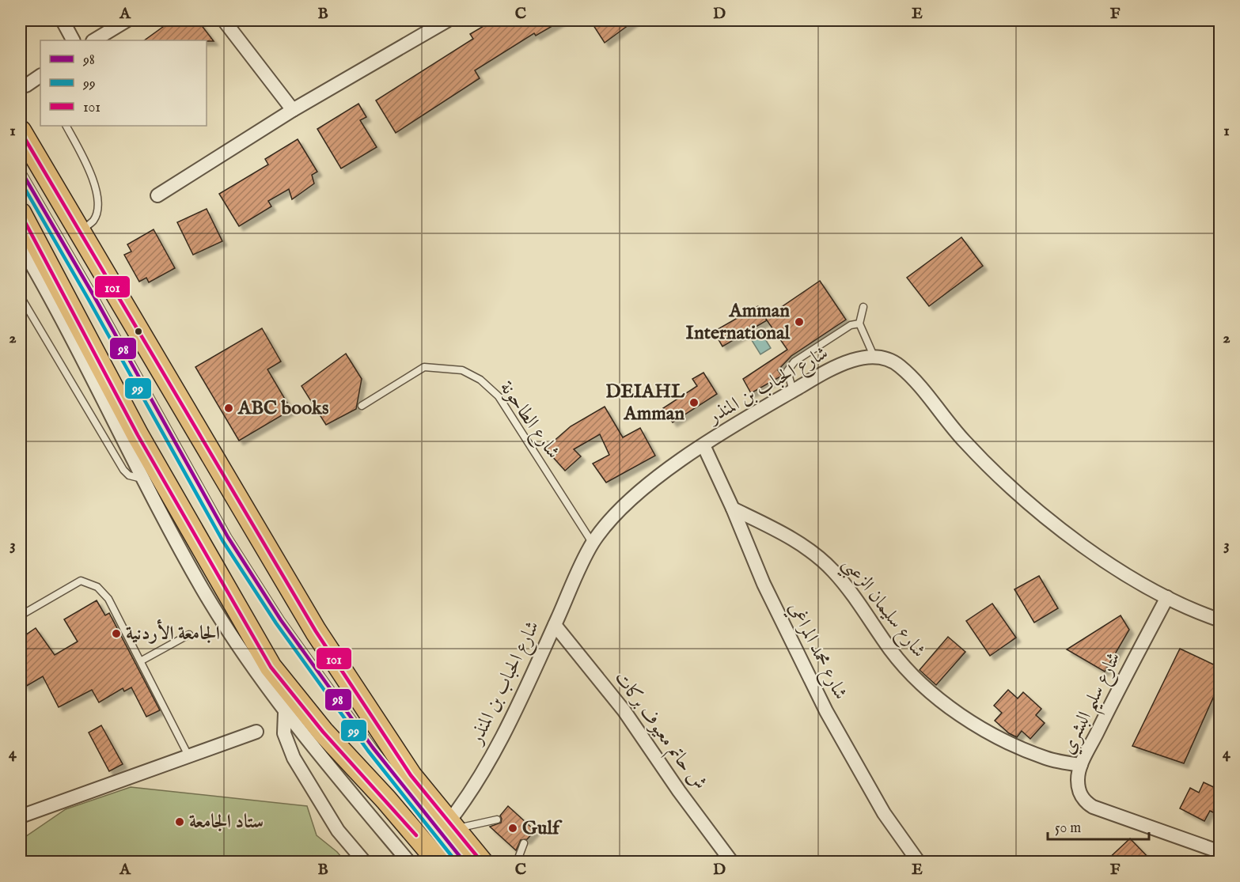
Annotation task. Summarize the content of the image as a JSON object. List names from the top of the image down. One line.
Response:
{"streets":{"street":["شارع الحباب بن المنذر","شارع سليمان الزعبي","شارع محمد المراغي","شارع سليم البشري","ش حاتم معيوف بركات"],"lane":["شارع الطاحونة"]},"crossings":[["شارع الحباب بن المنذر","شارع الطاحونة"],["شارع الحباب بن المنذر","شارع محمد المراغي"],["شارع الحباب بن المنذر","شارع سليم البشري"],["شارع الحباب بن المنذر","ش حاتم معيوف بركات"],["شارع سليمان الزعبي","شارع محمد المراغي"],["شارع سليمان الزعبي","شارع سليم البشري"]],"places":["Amman International","DEIAHL Amman","ABC books","الجامعة الأردنية","ستاد الجامعة","Gulf"],"lines":["transit line 101","transit line 98","transit line 99"],"legend":["98","99","101"],"scale_bar":"50 m","grid":{"columns":["A","B","C","D","E","F"],"rows":["1","2","3","4"]}}
